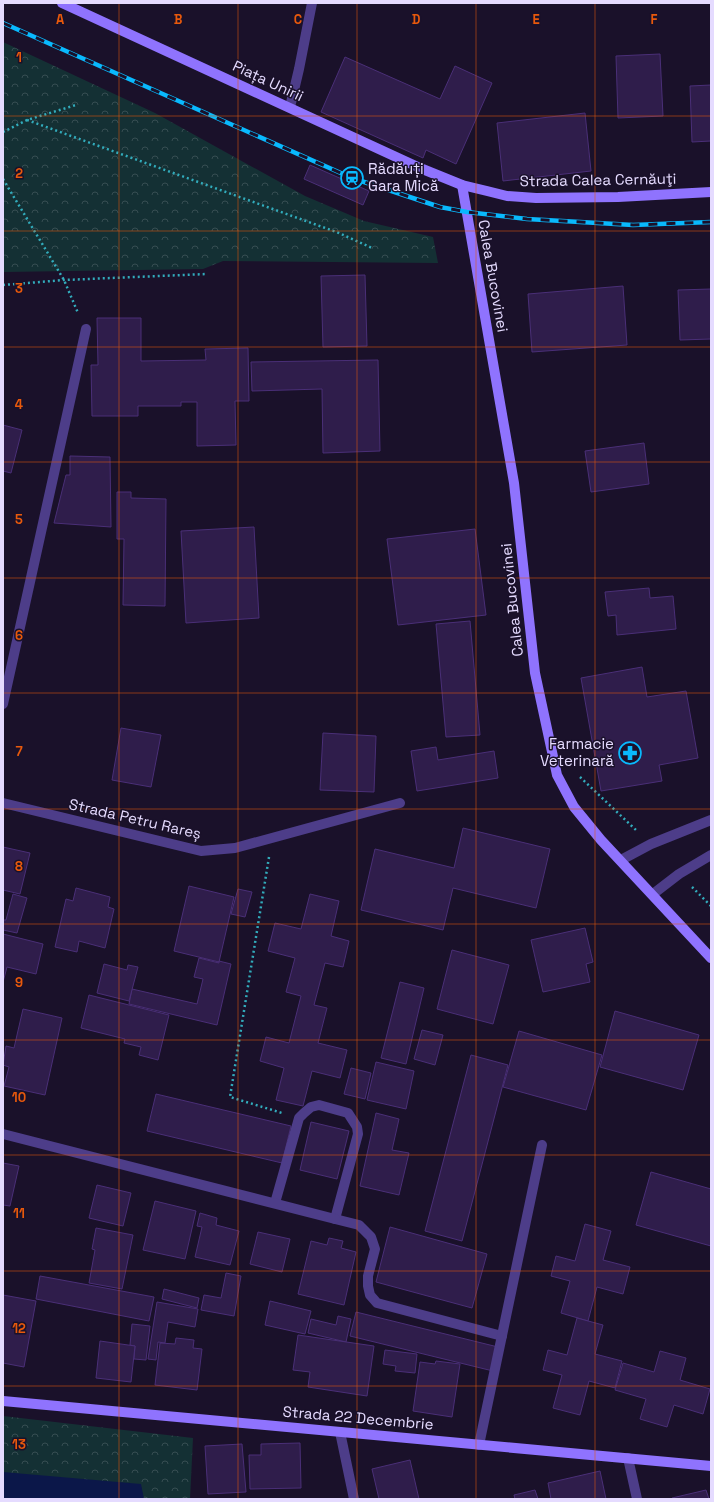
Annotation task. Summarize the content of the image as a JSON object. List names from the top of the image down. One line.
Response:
{"streets":{"main road":["Piața Unirii","Strada Calea Cernăuţi","Calea Bucovinei","Strada 22 Decembrie"],"street":["Strada Petru Rareș"]},"crossings":[["Piața Unirii","Strada Calea Cernăuţi"],["Piața Unirii","Calea Bucovinei"],["Strada Calea Cernăuţi","Calea Bucovinei"]],"places":{"station":["Rădăuți Gara Mică"],"pharmacy":["Farmacie Veterinară"]},"grid":{"columns":["A","B","C","D","E","F"],"rows":["1","2","3","4","5","6","7","8","9","10","11","12","13"]}}
